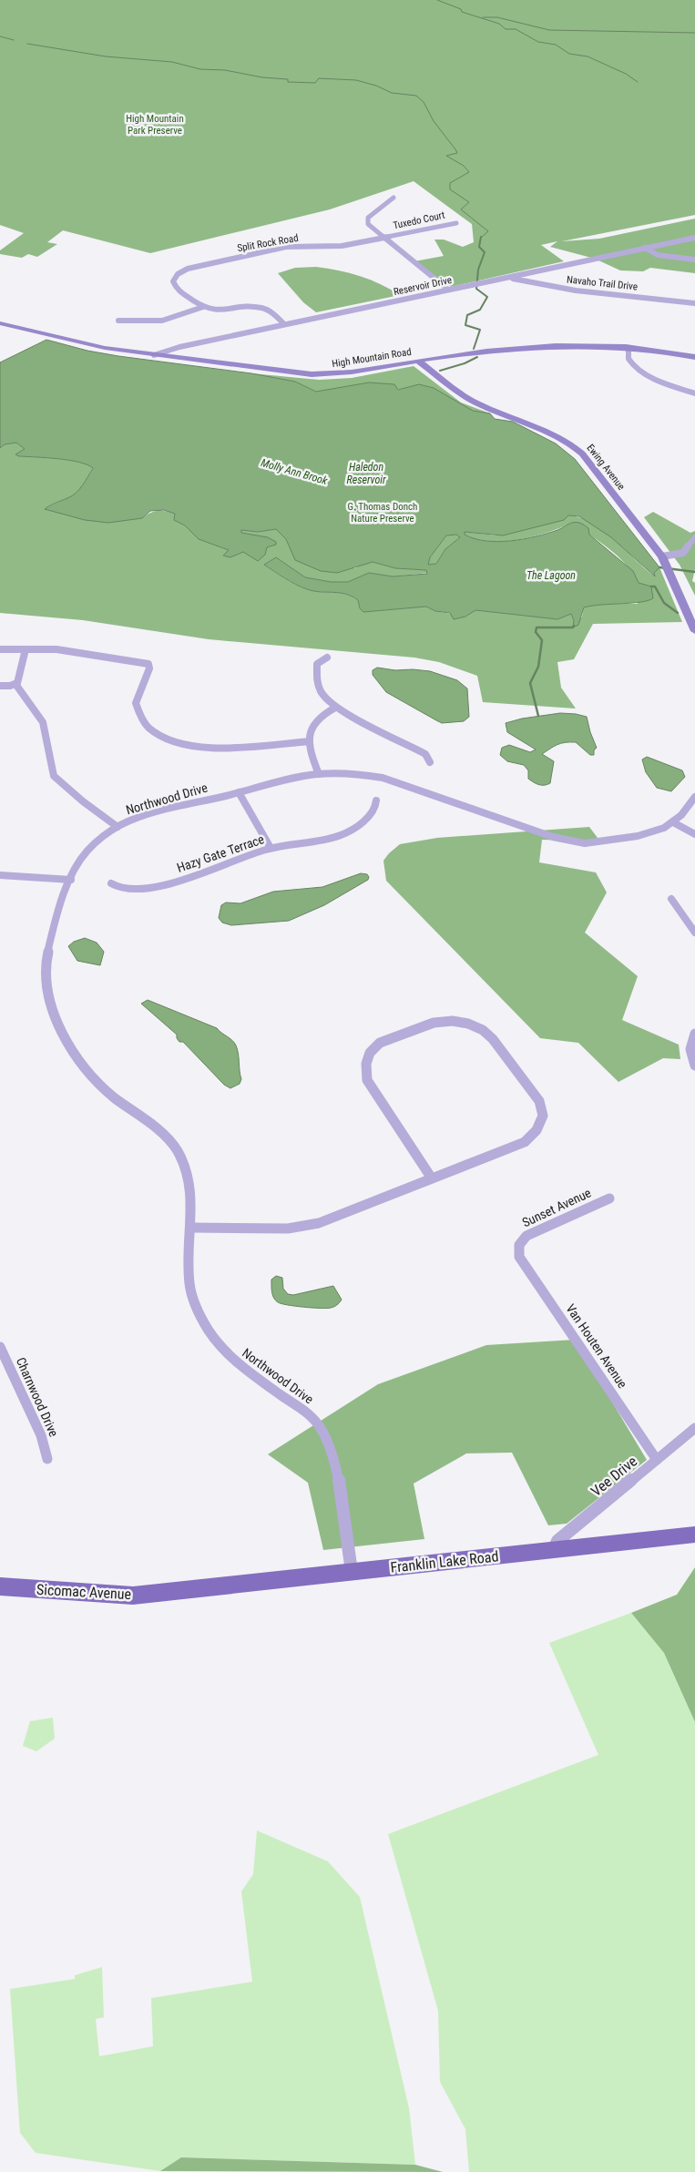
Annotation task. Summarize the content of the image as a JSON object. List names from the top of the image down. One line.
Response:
{"streets":{"main road":["High Mountain Road","Ewing Avenue","Franklin Lake Road","Sicomac Avenue"],"street":["Tuxedo Court","Split Rock Road","Navaho Trail Drive","Reservoir Drive","Northwood Drive","Hazy Gate Terrace","Sunset Avenue","Van Houten Avenue","Charnwood Drive","Vee Drive"]},"crossings":[["Tuxedo Court","Split Rock Road"],["Navaho Trail Drive","Reservoir Drive"],["Reservoir Drive","High Mountain Road"],["High Mountain Road","Ewing Avenue"],["Northwood Drive","Franklin Lake Road"],["Sunset Avenue","Van Houten Avenue"],["Van Houten Avenue","Vee Drive"],["Vee Drive","Franklin Lake Road"],["Franklin Lake Road","Sicomac Avenue"]],"water":["Haledon Reservoir","Molly Ann Brook","The Lagoon"],"parks":["High Mountain Park Preserve","G. Thomas Donch Nature Preserve"]}
